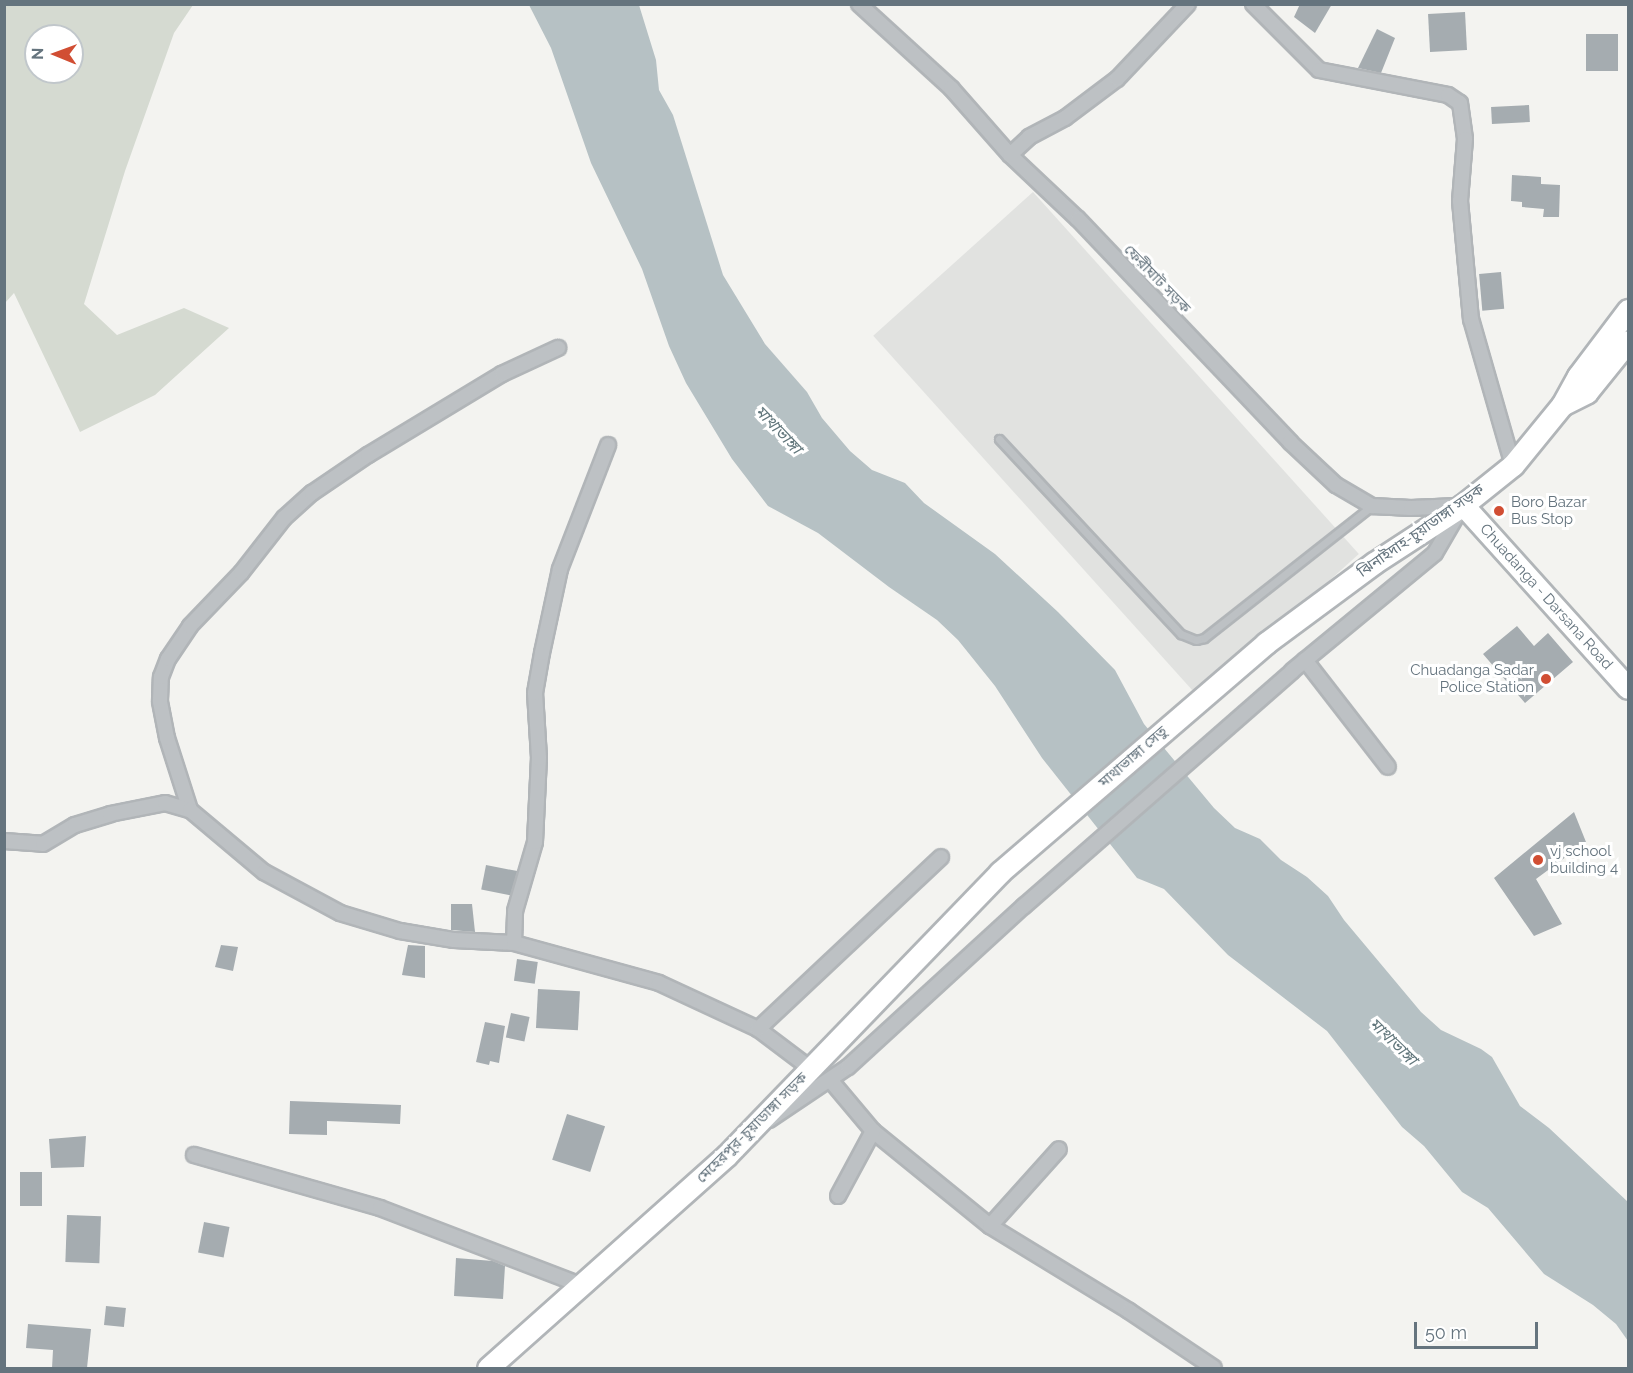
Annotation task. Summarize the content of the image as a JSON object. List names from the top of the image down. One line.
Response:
{"streets":{"main road":["ঝিনাইদাহ-চুয়াডাঙ্গা সড়ক","Chuadanga - Darsana Road","মাথাভাঙ্গা সেতু","মেহেরপুর-চুয়াডাঙ্গা সড়ক"],"street":["ফেরীঘাট সড়ক"]},"crossings":[["ফেরীঘাট সড়ক","ঝিনাইদাহ-চুয়াডাঙ্গা সড়ক"],["ফেরীঘাট সড়ক","Chuadanga - Darsana Road"],["ঝিনাইদাহ-চুয়াডাঙ্গা সড়ক","Chuadanga - Darsana Road"],["ঝিনাইদাহ-চুয়াডাঙ্গা সড়ক","মাথাভাঙ্গা সেতু"],["মাথাভাঙ্গা সেতু","মেহেরপুর-চুয়াডাঙ্গা সড়ক"]],"water":["মাথাভাঙ্গা"],"places":["Boro Bazar Bus Stop","Chuadanga Sadar Police Station","vj school building 4"],"scale_bar":"50 m","north":"left"}
